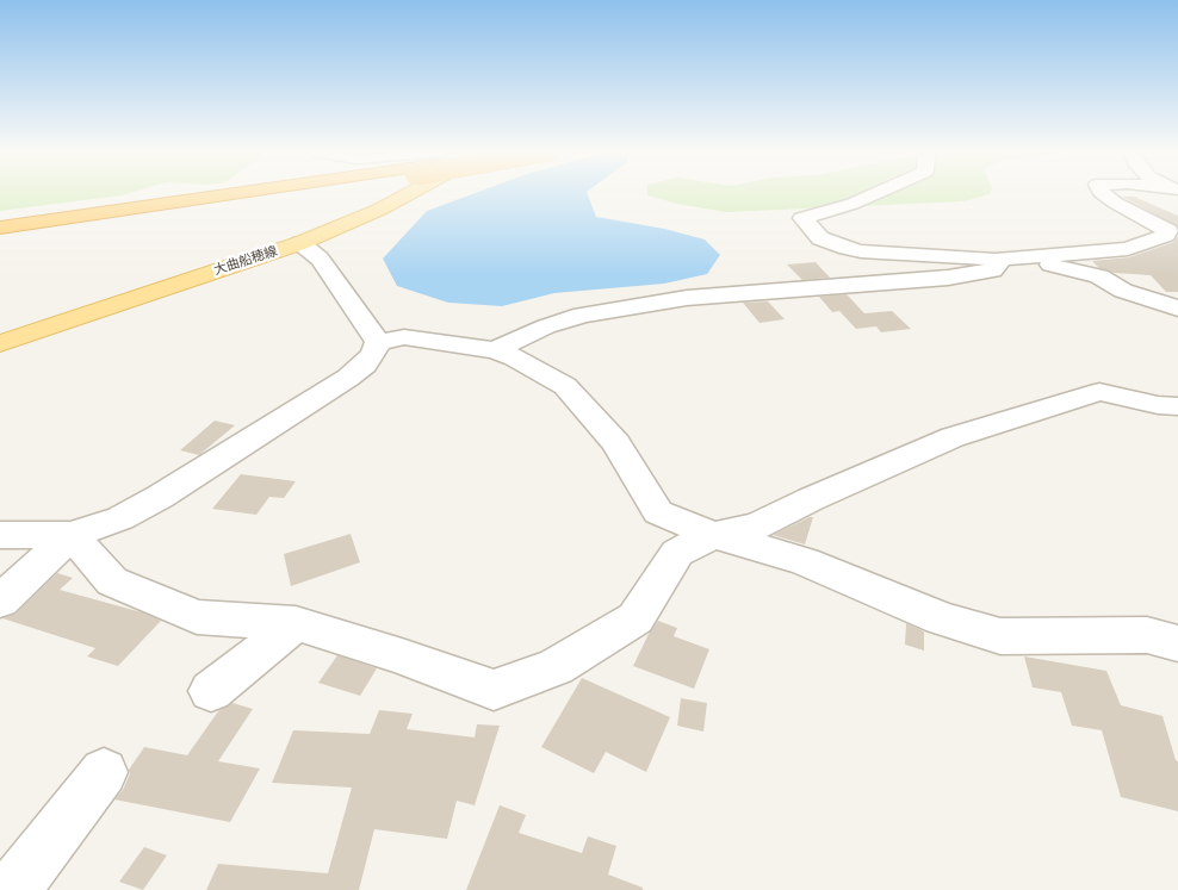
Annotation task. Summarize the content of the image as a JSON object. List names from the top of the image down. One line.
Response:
{"streets":{"main road":["大曲船穂線"]}}
